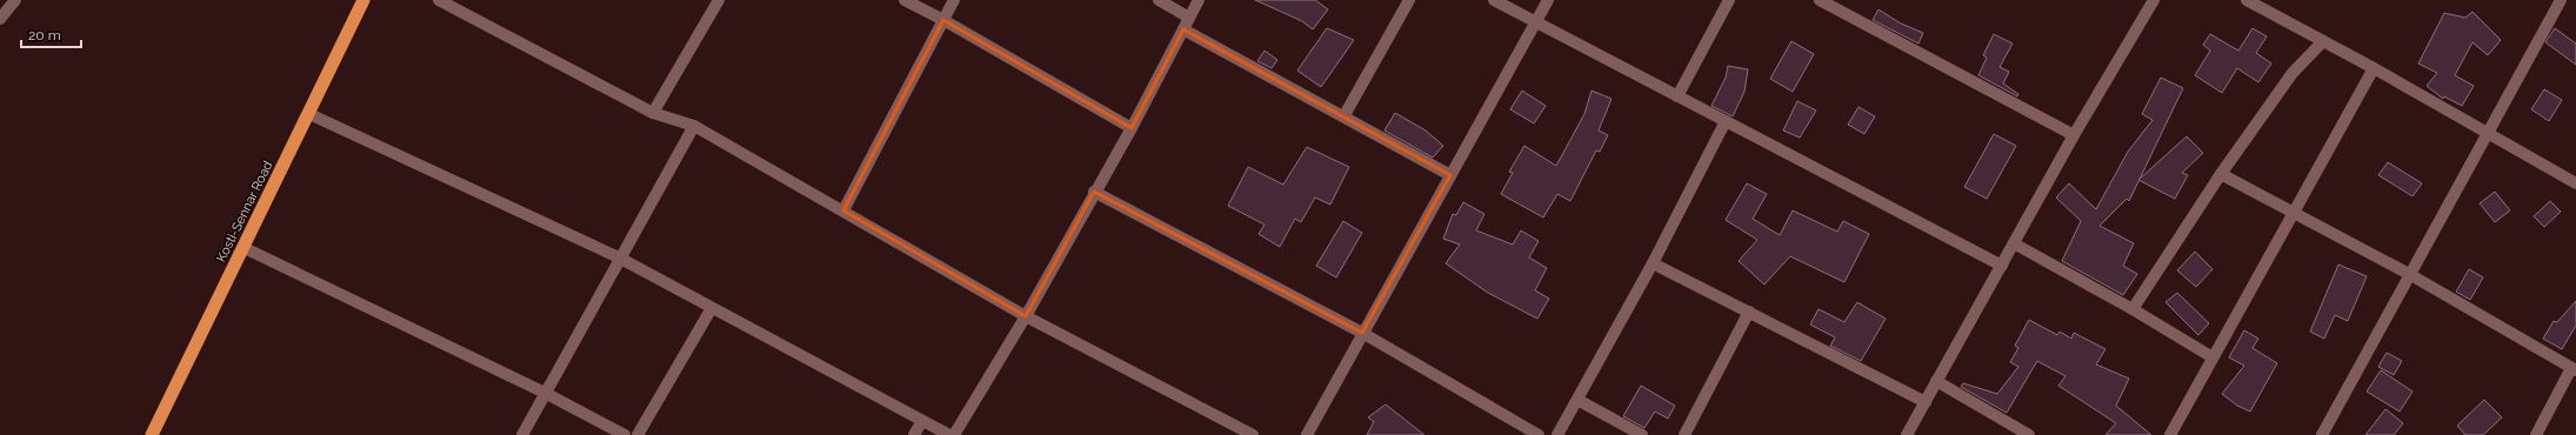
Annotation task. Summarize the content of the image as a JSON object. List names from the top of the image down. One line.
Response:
{"streets":{"highway":["Kosti-Sennar Road"]},"scale_bar":"20 m"}
